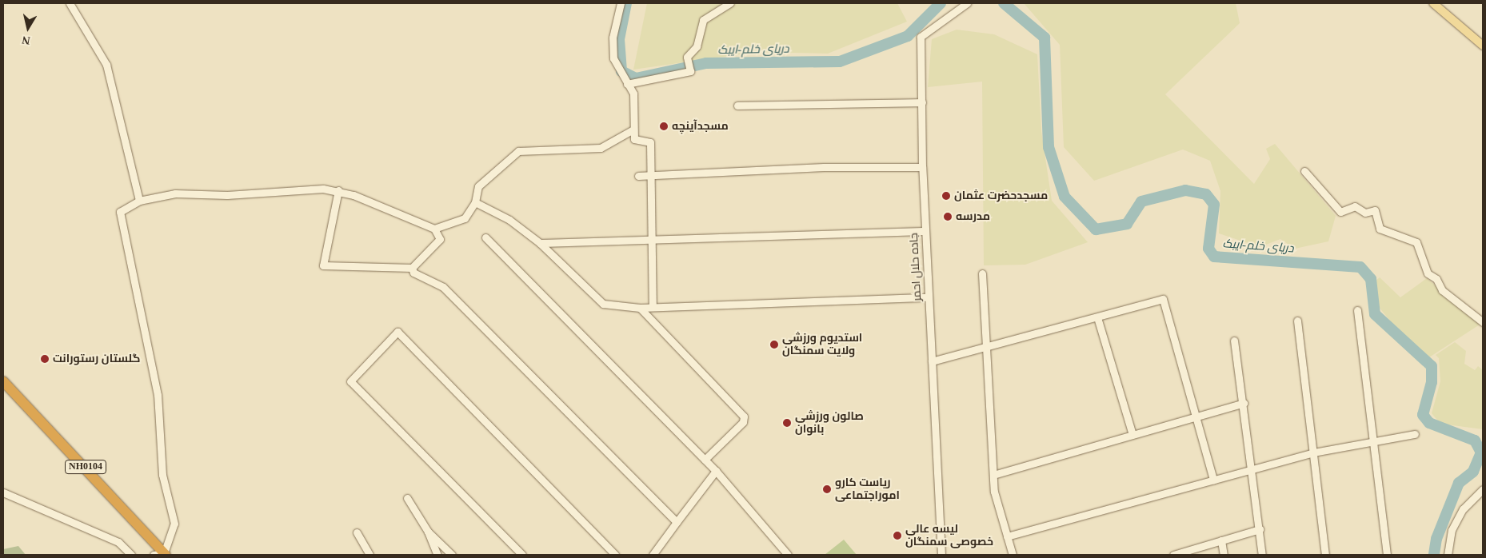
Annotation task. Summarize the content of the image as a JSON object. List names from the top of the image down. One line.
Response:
{"streets":{"highway":["NH0104"],"street":["جاده حلال احمر"]},"water":["دریای خلم-ایبک"],"places":["مسجدآینچه","مسجدحضرت عثمان","مدرسه","استدیوم ورزشی ولایت سمنگان","گلستان رستورانت","صالون ورزشی بانوان","ریاست کارو اموراجتماعی","لیسه عالی خصوصی سمنگان"],"north":"bottom"}
